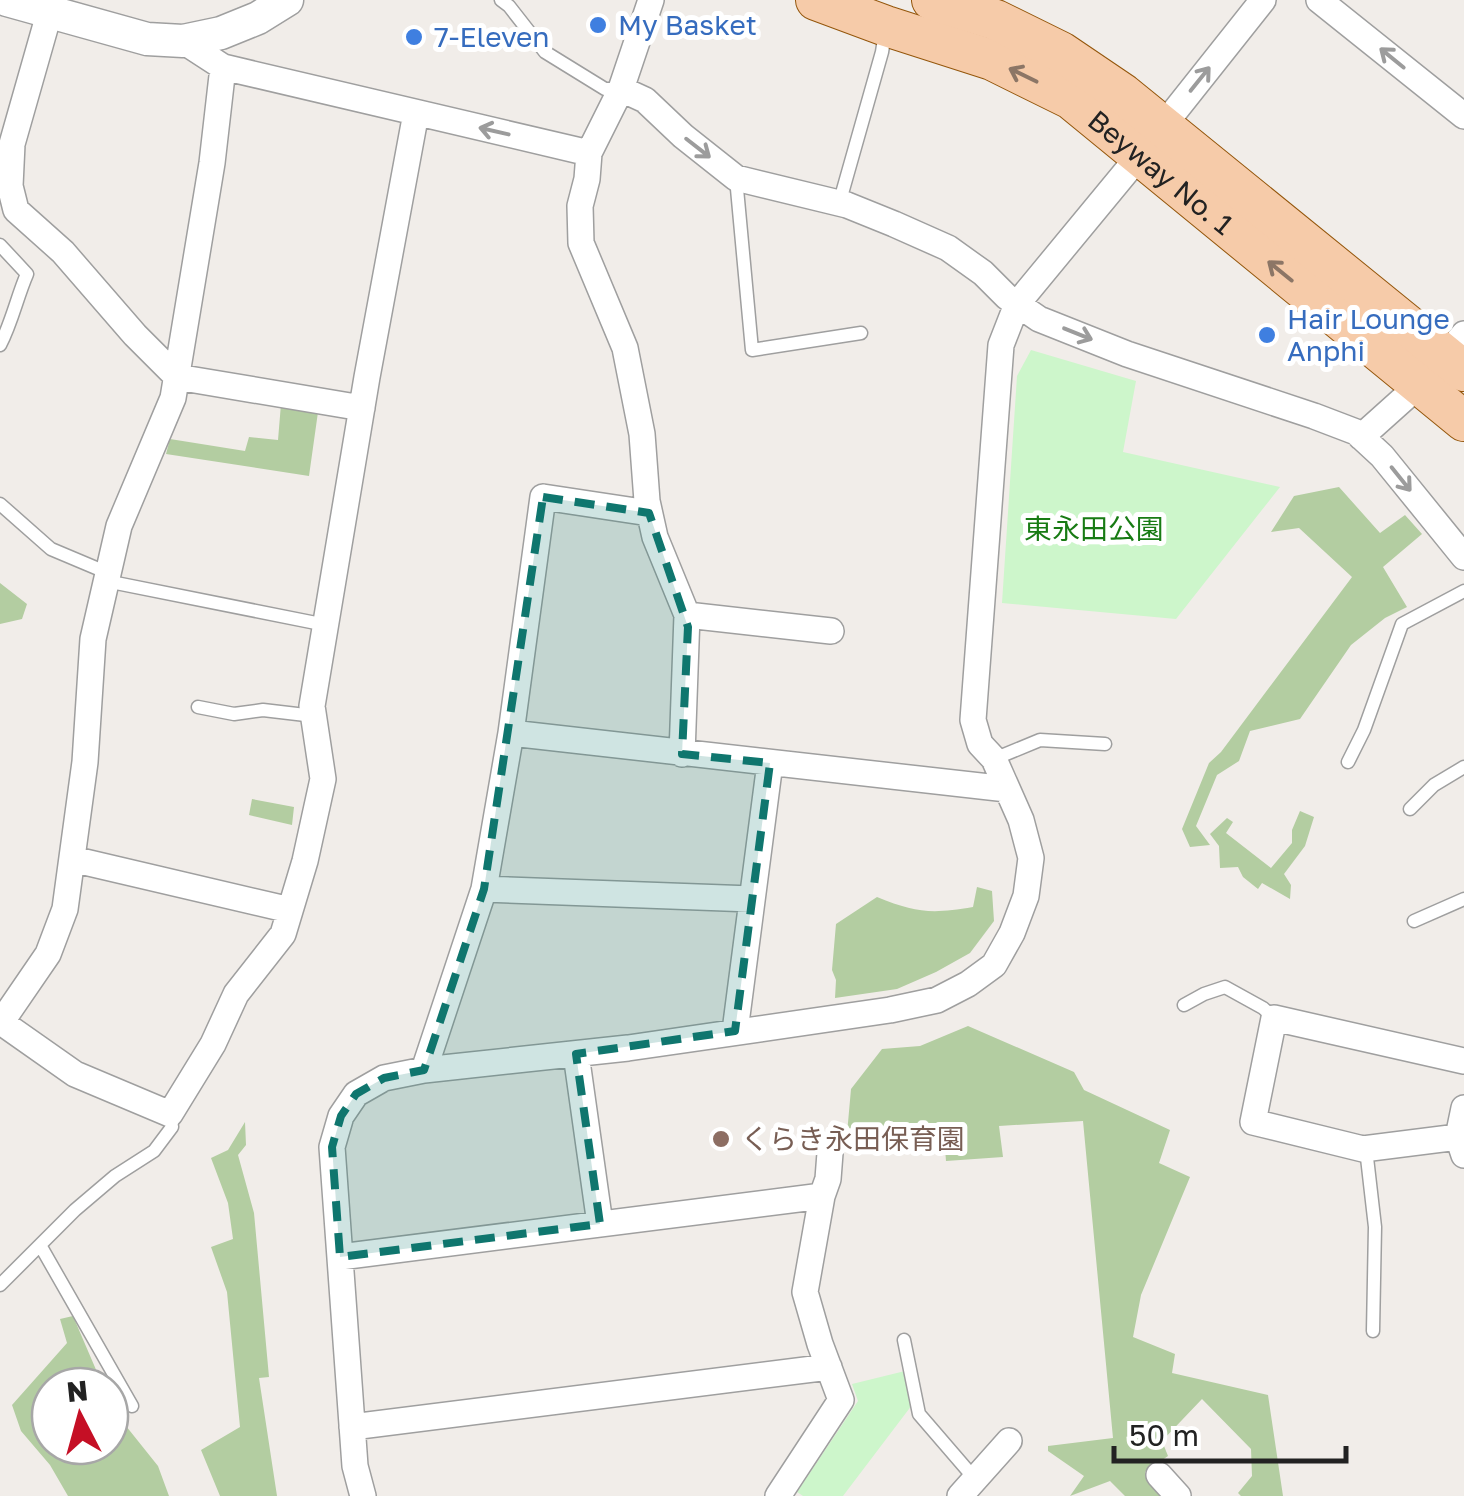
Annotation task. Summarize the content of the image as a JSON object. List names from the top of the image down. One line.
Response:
{"streets":{"main road":["Beyway No. 1"]},"parks":["東永田公園"],"places":["My Basket","7-Eleven","Hair Lounge Anphi","くらき永田保育園"],"scale_bar":"50 m","north":"top"}
